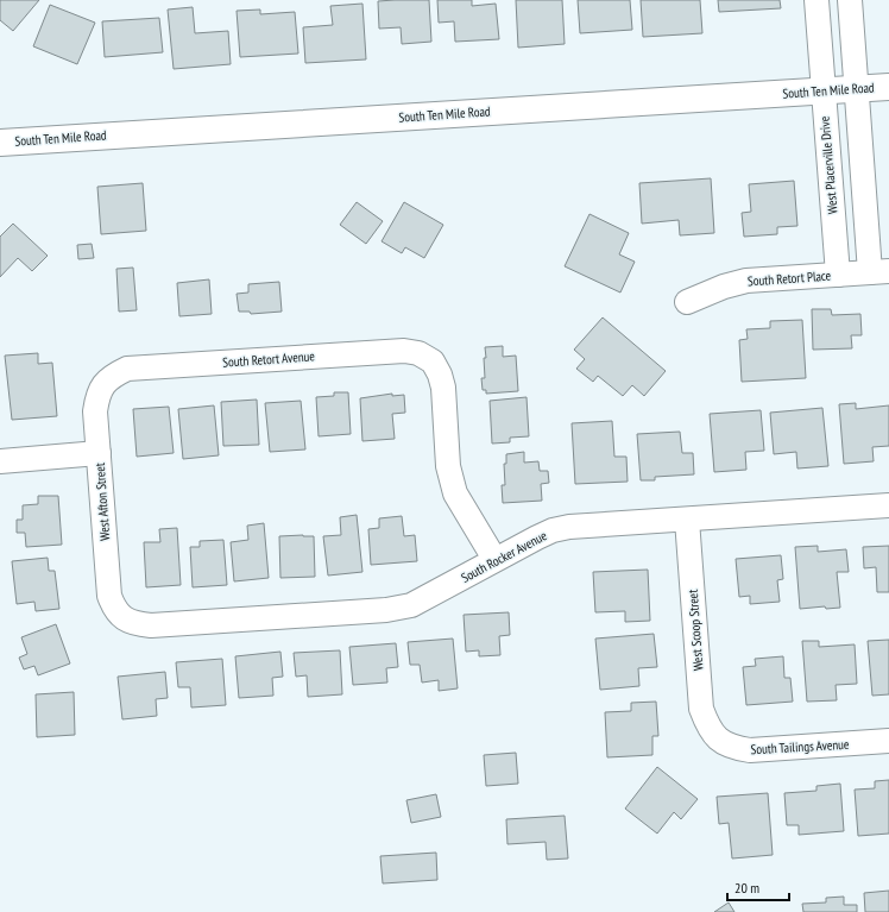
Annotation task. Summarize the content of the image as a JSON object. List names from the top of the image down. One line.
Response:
{"streets":{"street":["South Ten Mile Road","West Placerville Drive","South Retort Place","South Retort Avenue","West Afton Street","South Rocker Avenue","West Scoop Street","South Tailings Avenue"]},"crossings":[["South Ten Mile Road","West Placerville Drive"],["West Placerville Drive","South Retort Place"],["South Retort Avenue","West Afton Street"],["South Retort Avenue","South Rocker Avenue"],["West Afton Street","South Rocker Avenue"],["South Rocker Avenue","West Scoop Street"],["West Scoop Street","South Tailings Avenue"]],"scale_bar":"20 m"}
